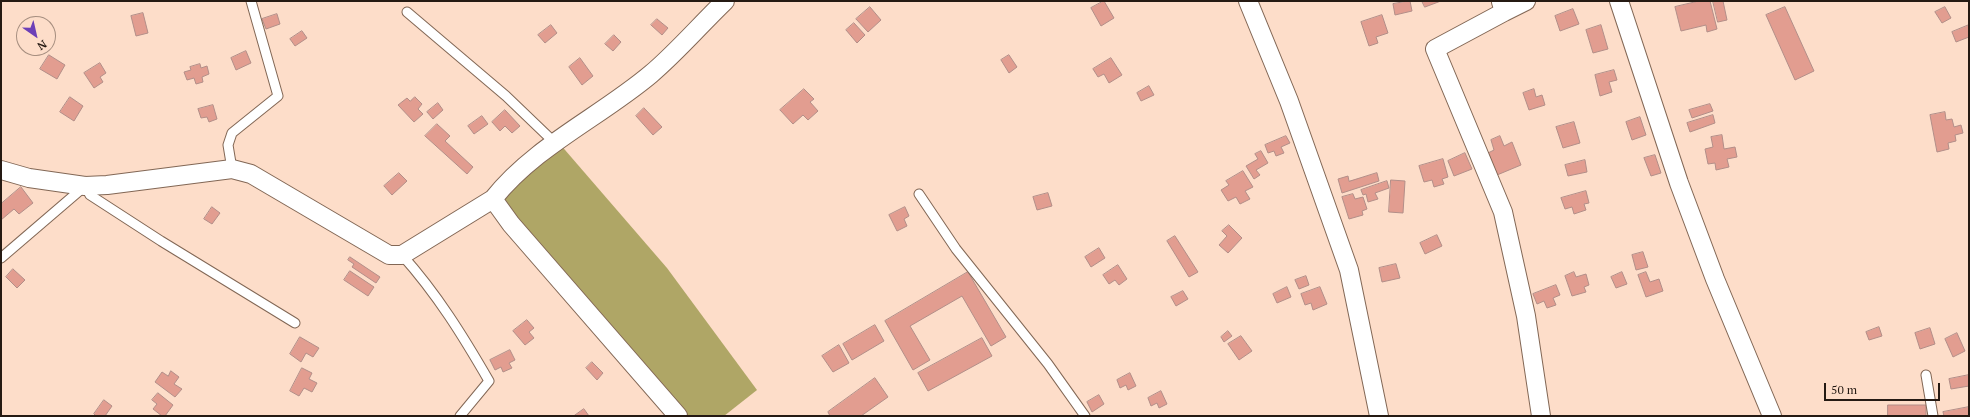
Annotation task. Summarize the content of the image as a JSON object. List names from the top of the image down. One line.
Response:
{"scale_bar":"50 m","north":"bottom right"}
